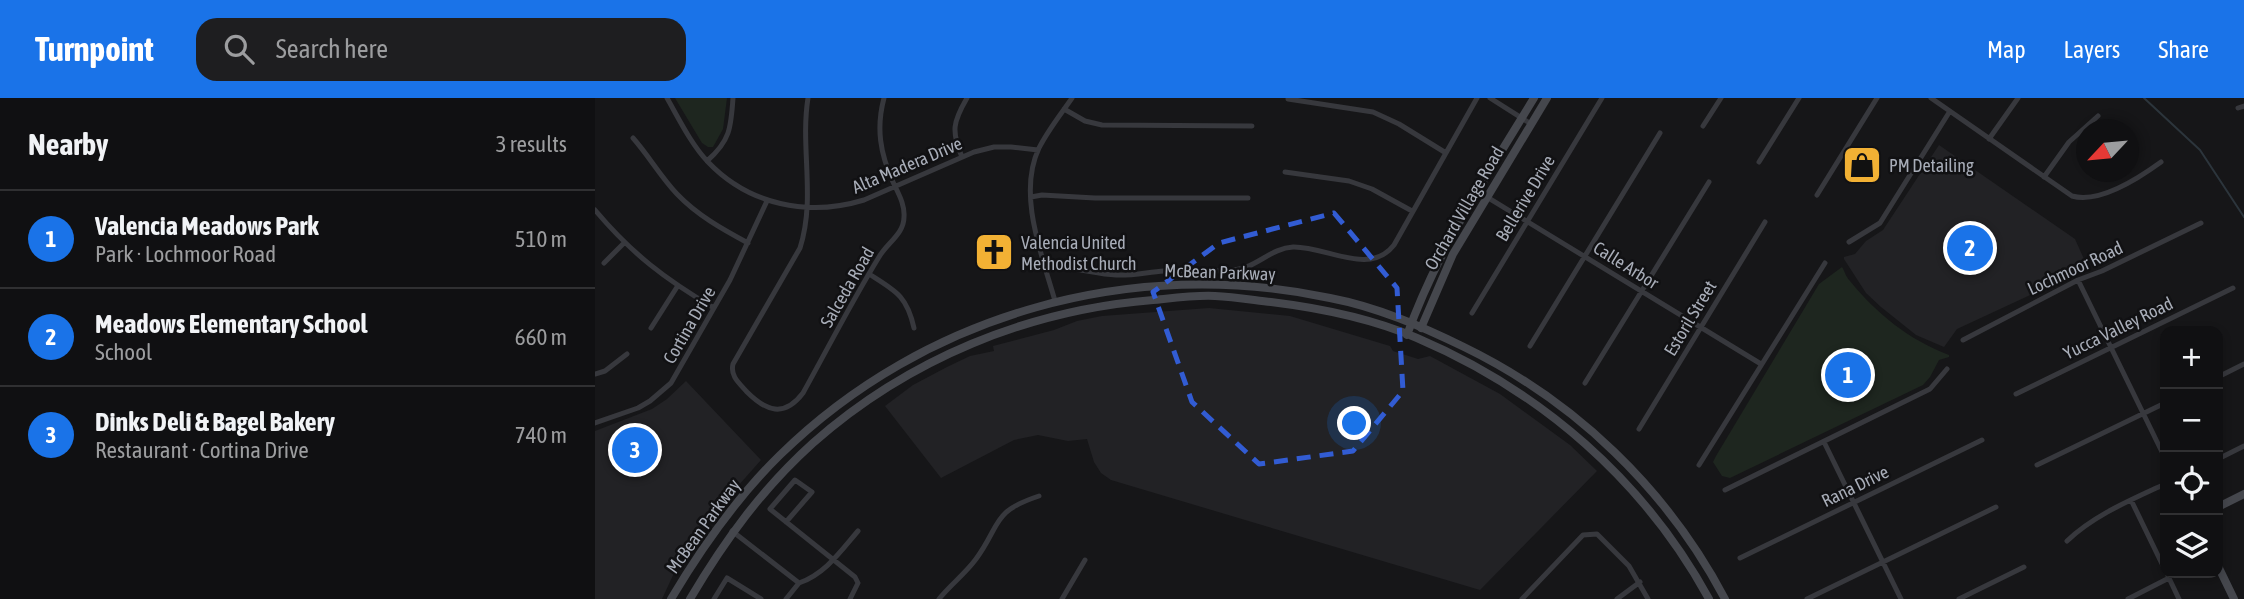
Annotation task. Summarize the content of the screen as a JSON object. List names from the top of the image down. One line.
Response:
{"streets":{"main road":["Orchard Village Road","McBean Parkway"],"street":["Alta Madera Drive","Bellerive Drive","Calle Arbor","Lochmoor Road","Salceda Road","Estoril Street","Cortina Drive","Yucca Valley Road","Rana Drive"]},"crossings":[["Alta Madera Drive","Salceda Road"],["Alta Madera Drive","Cortina Drive"],["Bellerive Drive","Calle Arbor"],["Orchard Village Road","Calle Arbor"],["Orchard Village Road","McBean Parkway"],["Calle Arbor","Estoril Street"]],"places":{"shop":["PM Detailing"],"church":["Valencia United Methodist Church"]},"north":"bottom left","page":{"header":"Turnpoint","search":"Search here","nav":["Map","Layers","Share"],"heading":["Nearby","3 results"],"list":[{"mark":"1","name":"Valencia Meadows Park","note":"Park · Lochmoor Road","value":"510 m"},{"mark":"2","name":"Meadows Elementary School","note":"School","value":"660 m"},{"mark":"3","name":"Dinks Deli & Bagel Bakery","note":"Restaurant · Cortina Drive","value":"740 m"}],"pins":["2","1","3"],"map_buttons":["+","−"]}}
